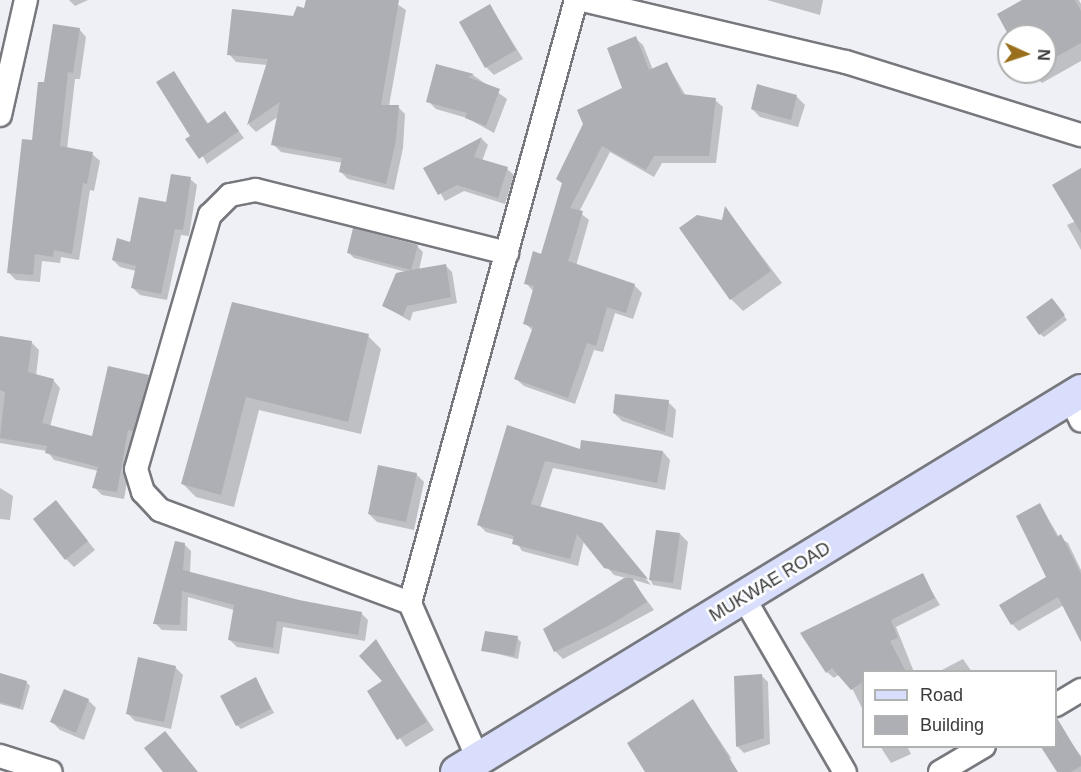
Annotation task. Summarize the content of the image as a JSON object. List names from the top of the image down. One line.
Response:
{"streets":{"street":["MUKWAE ROAD"]},"legend":["Road","Building"],"north":"right"}
